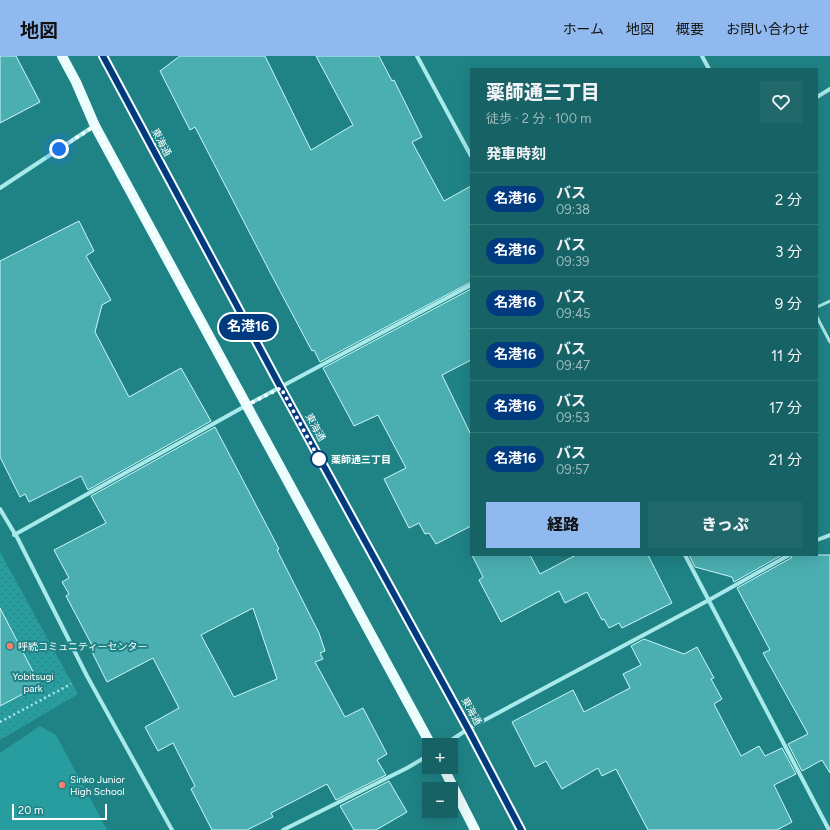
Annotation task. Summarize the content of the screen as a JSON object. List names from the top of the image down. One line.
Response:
{"streets":{"main road":["東海通"]},"parks":["Yobitsugi park"],"places":["薬師通三丁目","呼続コミュニティーセンター","Sinko Junior High School"],"lines":["bus line 名港16"],"scale_bar":"20 m","page":{"header":"地図","nav":["ホーム","地図","概要","お問い合わせ"],"on_map":"名港16","heading":[["薬師通三丁目","徒歩 · 2 分 · 100 m"],"発車時刻"],"list":[{"mark":"名港16","name":"バス","note":"09:38","value":"2 分"},{"mark":"名港16","name":"バス","note":"09:39","value":"3 分"},{"mark":"名港16","name":"バス","note":"09:45","value":"9 分"},{"mark":"名港16","name":"バス","note":"09:47","value":"11 分"},{"mark":"名港16","name":"バス","note":"09:53","value":"17 分"},{"mark":"名港16","name":"バス","note":"09:57","value":"21 分"}],"buttons":["経路","きっぷ"],"map_buttons":["+","−"],"scale":"20 m"}}
